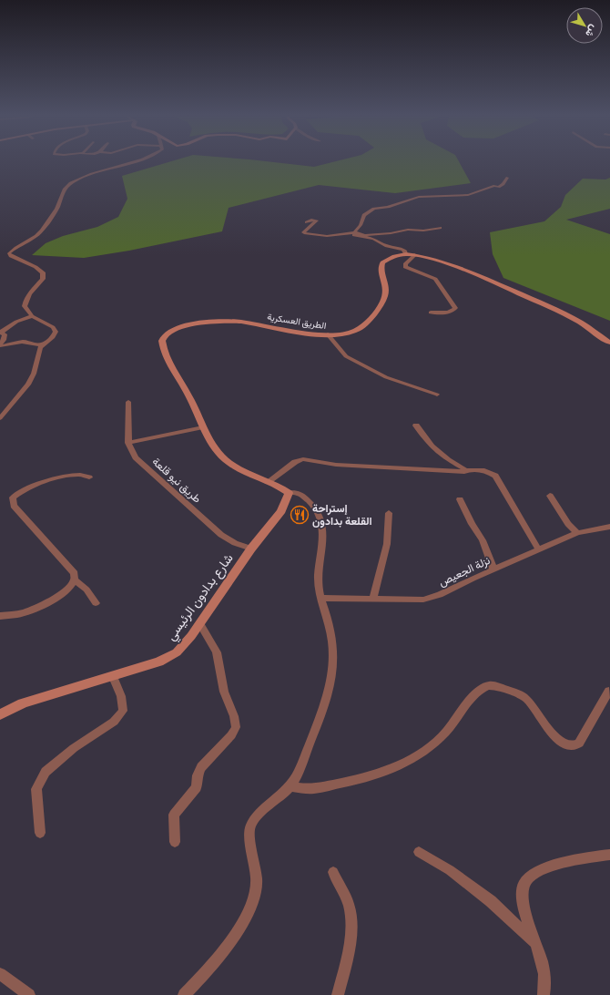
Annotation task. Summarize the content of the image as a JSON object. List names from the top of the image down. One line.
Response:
{"streets":{"main road":["الطريق العسكرية","شارع بدادون الرئيسي"],"street":["طريق نيو قلعة","نزلة الجعيص"]},"crossings":[["الطريق العسكرية","شارع بدادون الرئيسي"],["طريق نيو قلعة","شارع بدادون الرئيسي"]],"places":{"restaurant":["إستراحة القلعة بدادون"]},"north":"bottom right"}
